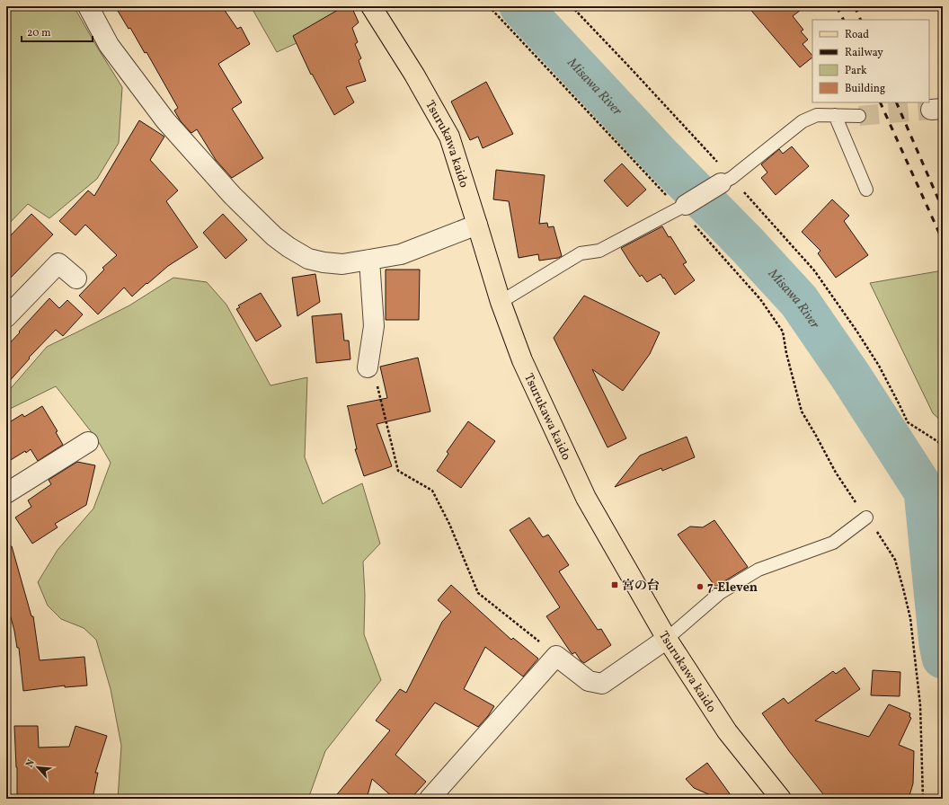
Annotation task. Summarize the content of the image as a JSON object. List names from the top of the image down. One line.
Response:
{"streets":{"main road":["Tsurukawa kaido"]},"water":["Misawa River"],"places":{"transit":["宮の台"],"other":["7-Eleven"]},"legend":["Road","Railway","Park","Building"],"scale_bar":"20 m","north":"top left"}
